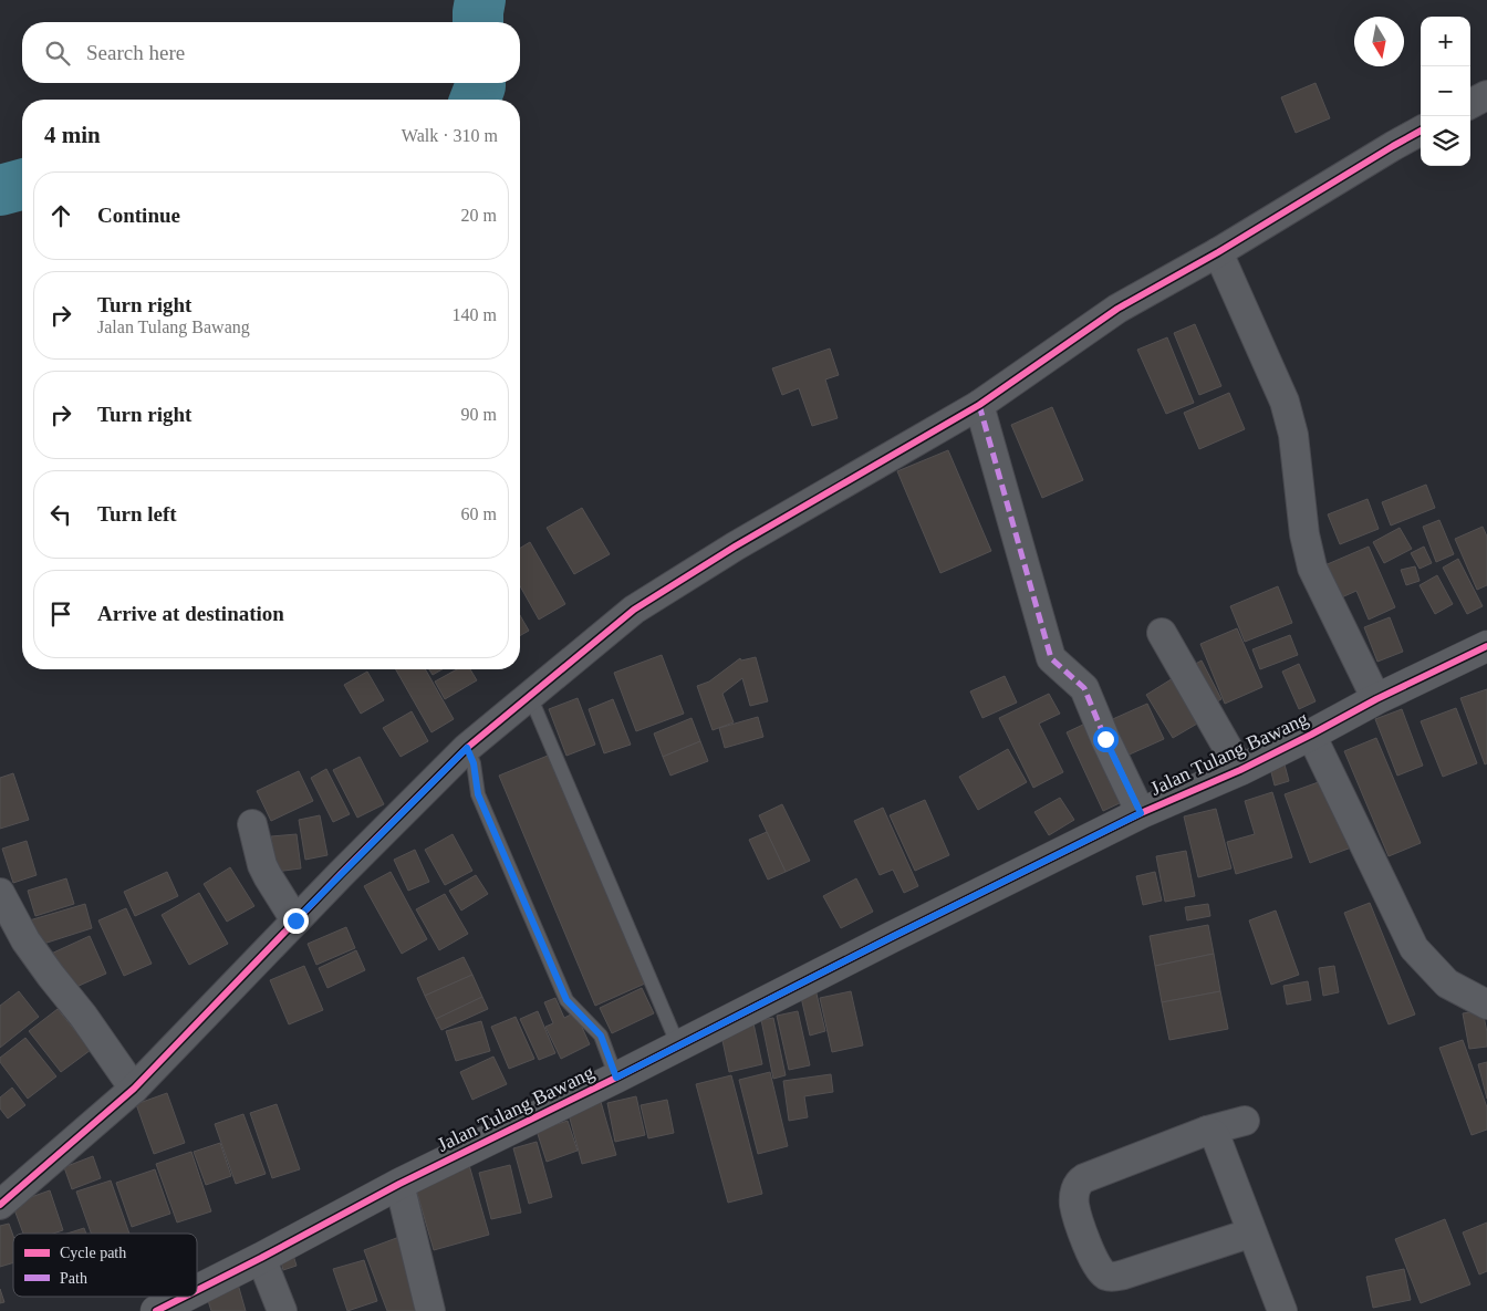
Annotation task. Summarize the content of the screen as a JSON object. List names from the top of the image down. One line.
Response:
{"streets":{"street":["Jalan Tulang Bawang"]},"legend":["Cycle path","Path"],"north":"bottom","page":{"map_buttons":["+","−"],"search":"Search here","heading":["4 min","Walk · 310 m"],"list":[["Continue","20 m"],["Turn right","Jalan Tulang Bawang","140 m"],["Turn right","90 m"],["Turn left","60 m"],"Arrive at destination"]}}
